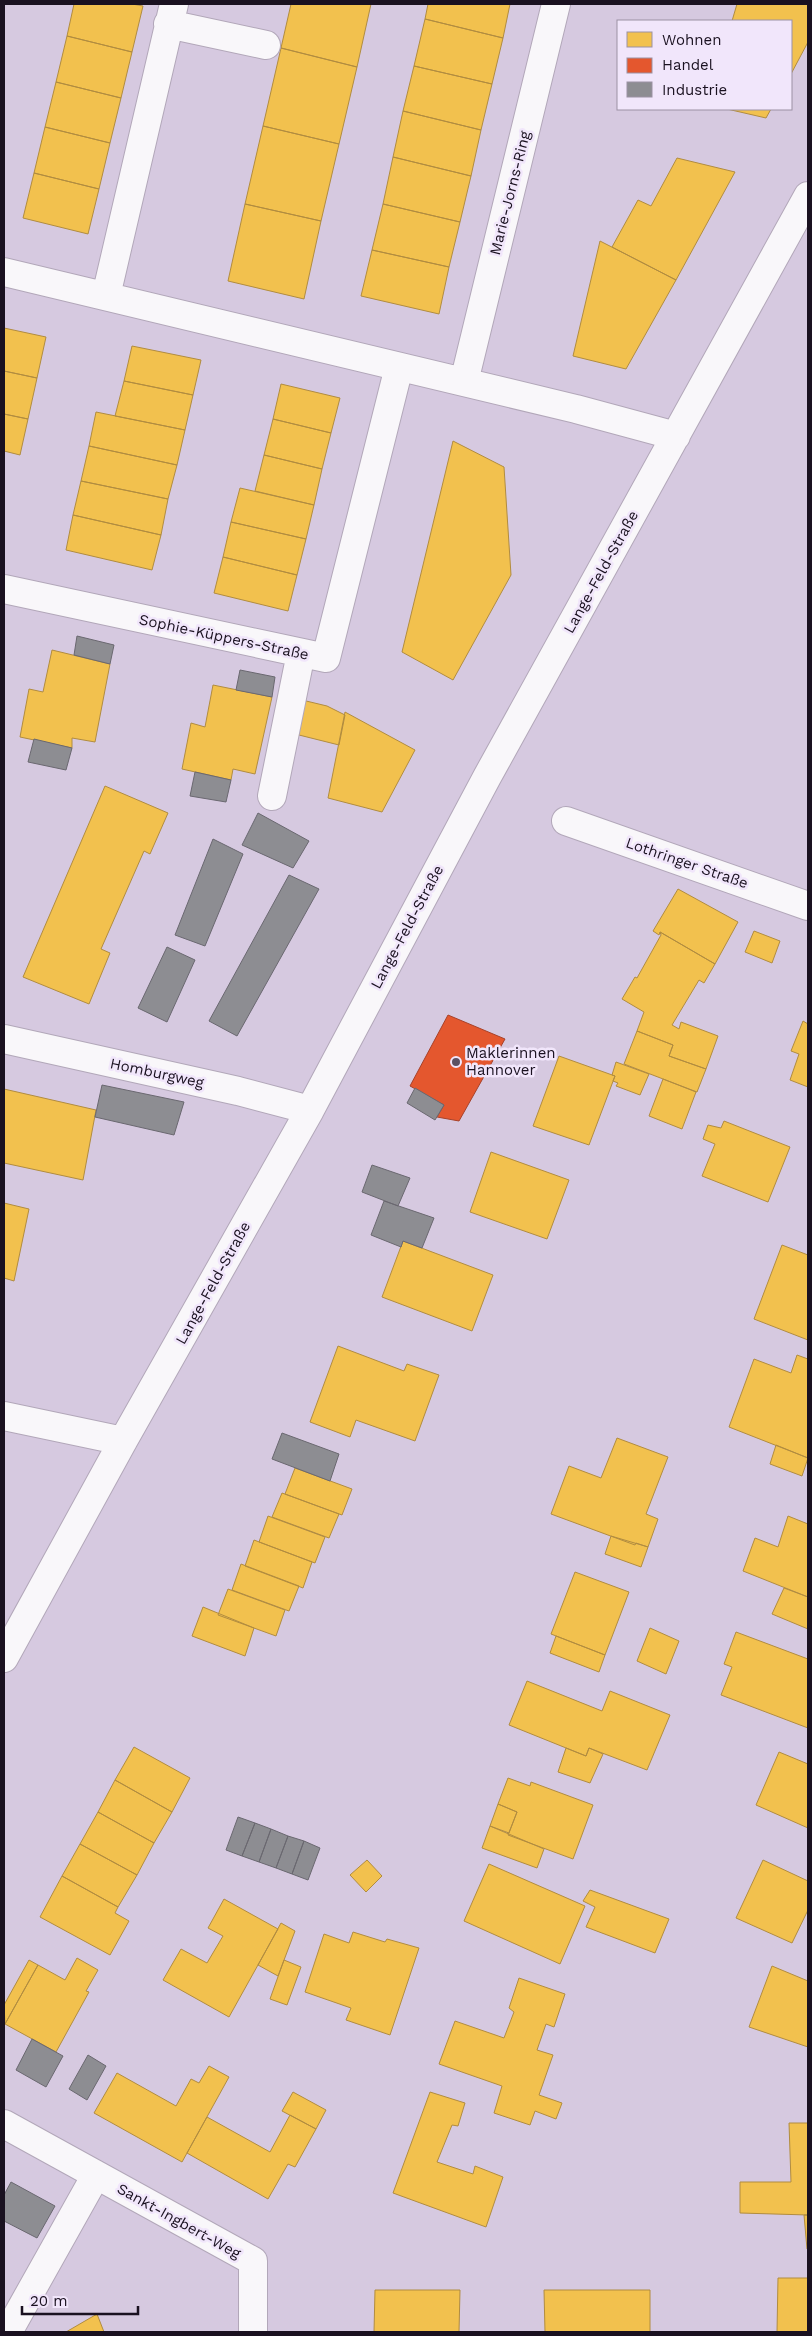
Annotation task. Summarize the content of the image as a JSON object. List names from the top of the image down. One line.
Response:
{"streets":{"street":["Marie-Jorns-Ring","Lange-Feld-Straße","Sophie-Küppers-Straße","Lothringer Straße","Homburgweg","Sankt-Ingbert-Weg"]},"crossings":[["Lange-Feld-Straße","Homburgweg"]],"places":["Maklerinnen Hannover"],"legend":["Wohnen","Handel","Industrie"],"scale_bar":"20 m"}
